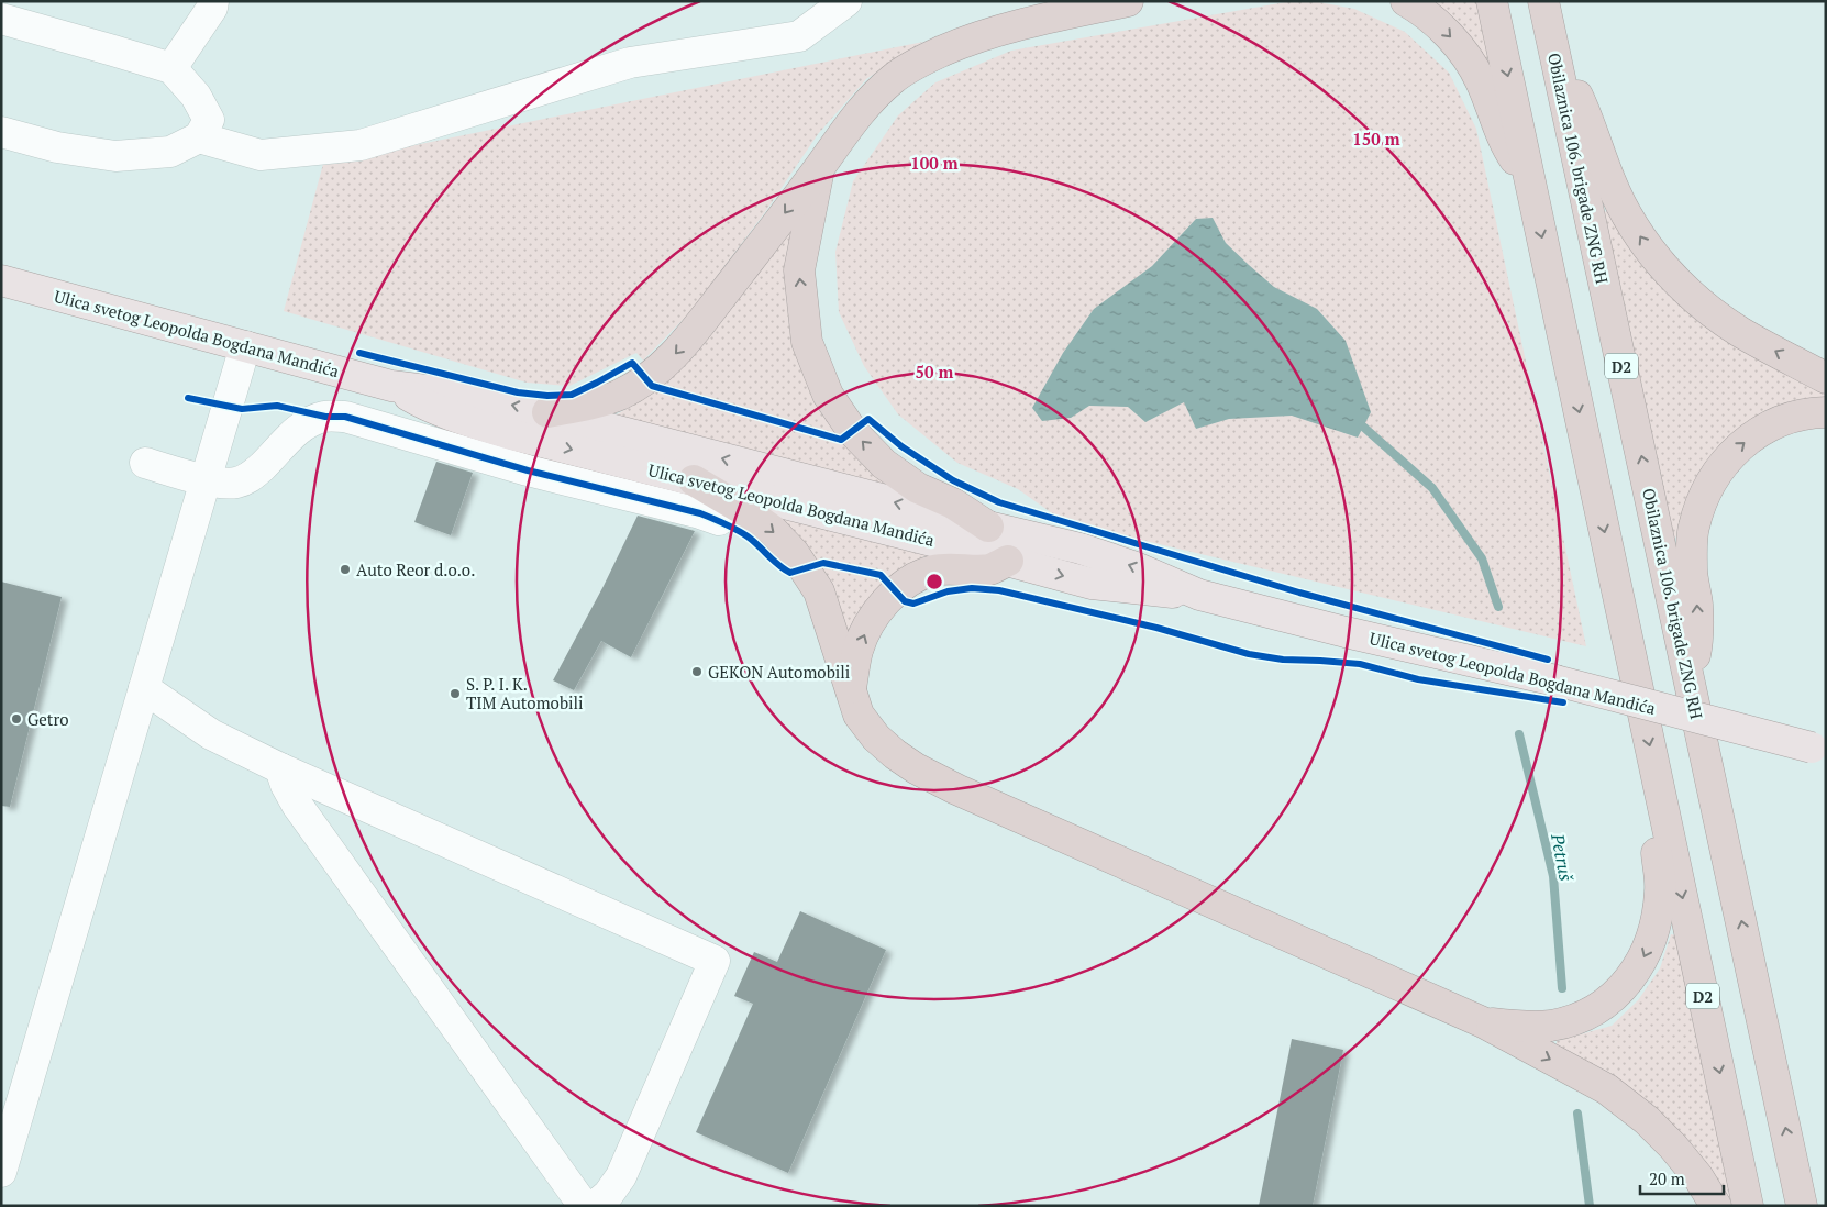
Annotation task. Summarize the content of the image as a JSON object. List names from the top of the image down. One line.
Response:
{"streets":{"highway":["Obilaznica 106. brigade ZNG RH","D2"],"main road":["Ulica svetog Leopolda Bogdana Mandića"]},"water":["Petruš"],"places":["Auto Reor d.o.o.","GEKON Automobili","S. P. I. K. TIM Automobili","Getro"],"scale_bar":"20 m","rings":["150 m","100 m","50 m"]}
